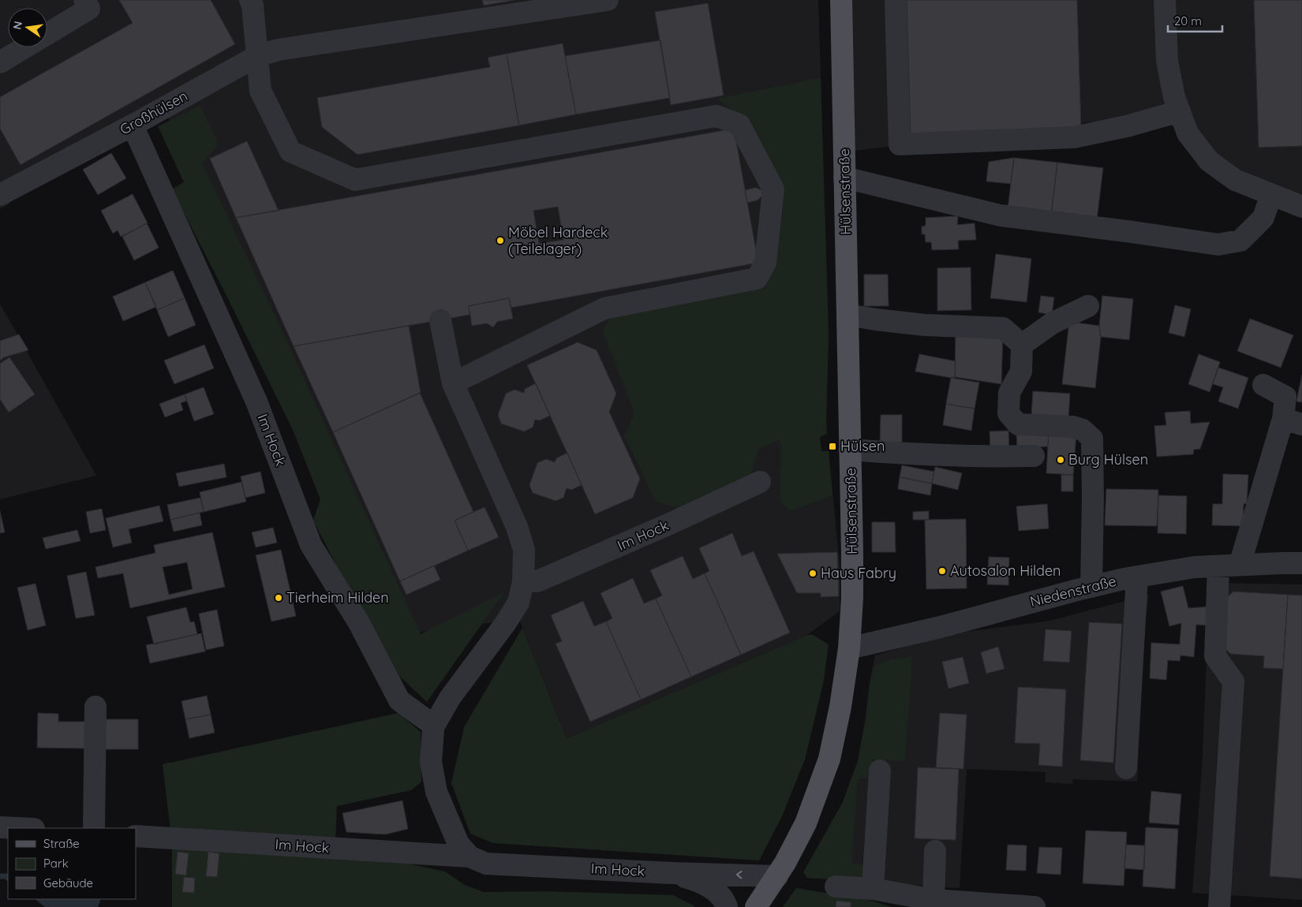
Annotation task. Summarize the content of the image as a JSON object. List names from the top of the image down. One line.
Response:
{"streets":{"main road":["Hülsenstraße"],"street":["Großhülsen","Im Hock","Niedenstraße"]},"crossings":[["Hülsenstraße","Im Hock"],["Hülsenstraße","Niedenstraße"]],"places":{"other":["Möbel Hardeck (Teilelager)","Burg Hülsen","Autosalon Hilden","Haus Fabry","Tierheim Hilden"],"transit":["Hülsen"]},"legend":["Straße","Park","Gebäude"],"scale_bar":"20 m","north":"left"}
